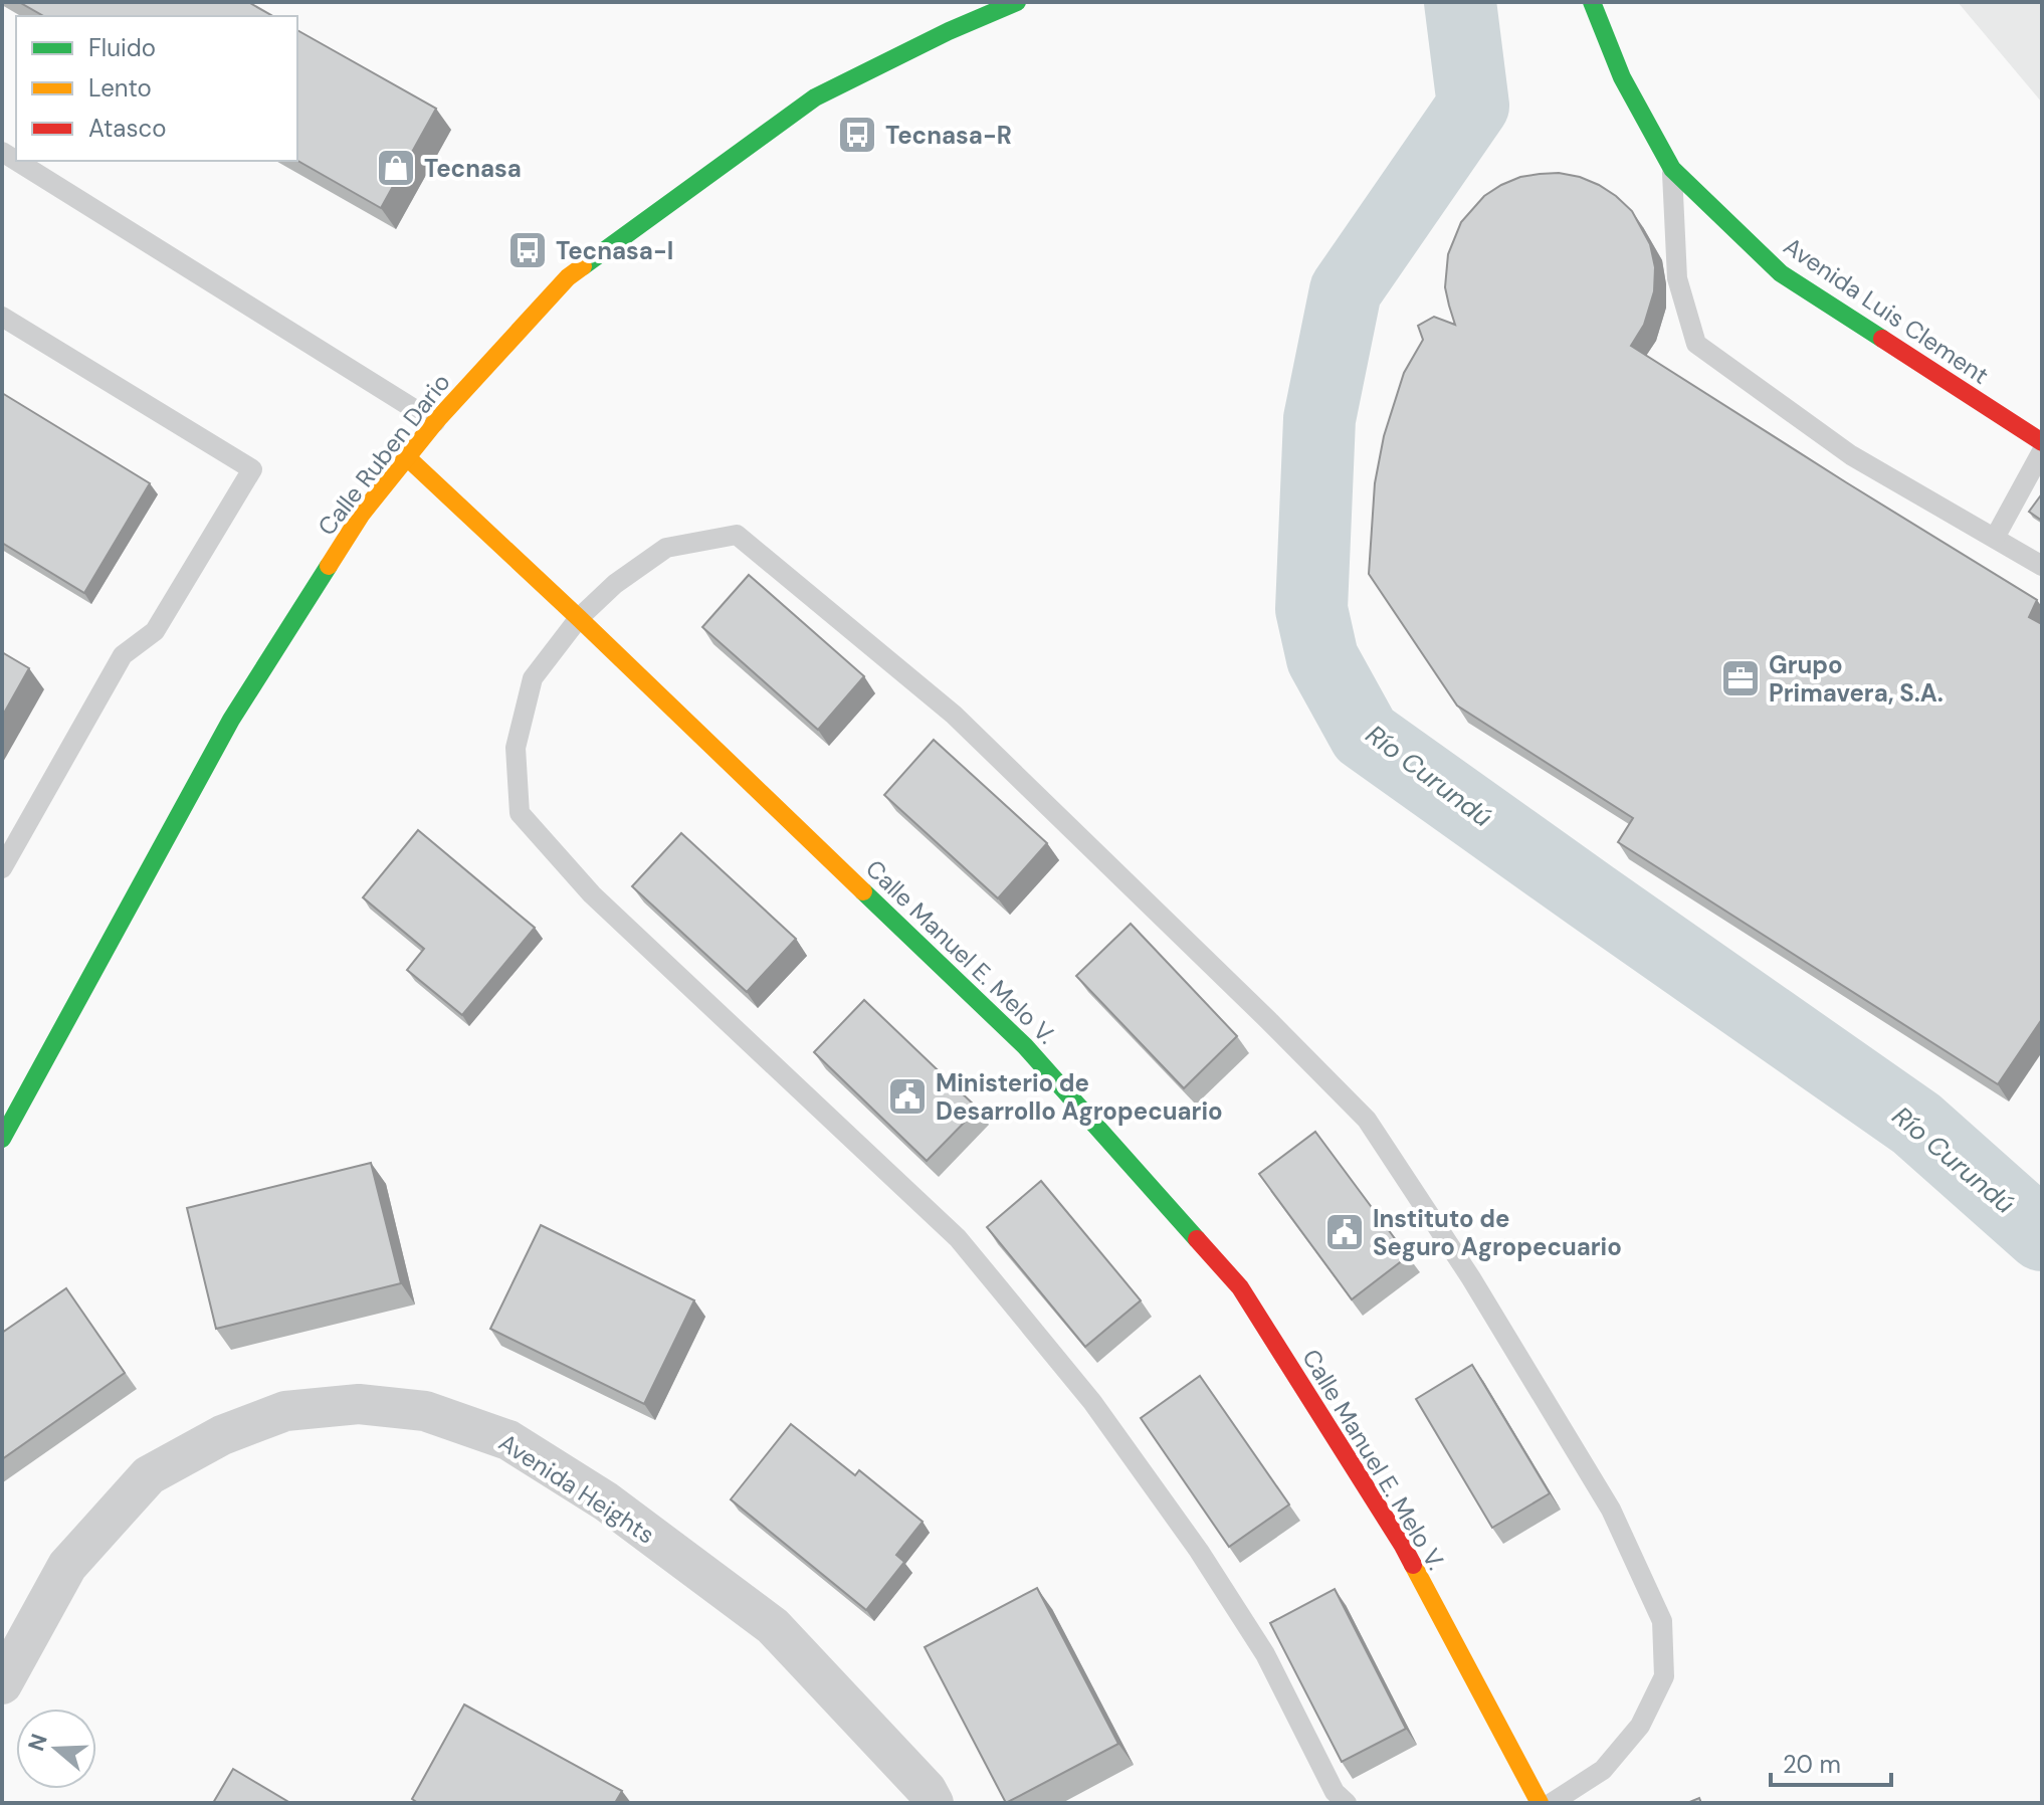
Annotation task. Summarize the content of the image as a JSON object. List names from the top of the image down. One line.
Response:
{"streets":{"street":["Avenida Luis Clement","Calle Ruben Dario","Calle Manuel E. Melo V.","Avenida Heights"]},"crossings":[["Calle Ruben Dario","Calle Manuel E. Melo V."]],"water":["Río Curundú"],"places":{"bus stop":["Tecnasa-R","Tecnasa-I"],"shop":["Tecnasa"],"office":["Grupo Primavera, S.A."],"public building":["Ministerio de Desarrollo Agropecuario","Instituto de Seguro Agropecuario"]},"legend":["Fluido","Lento","Atasco"],"scale_bar":"20 m","north":"left"}
